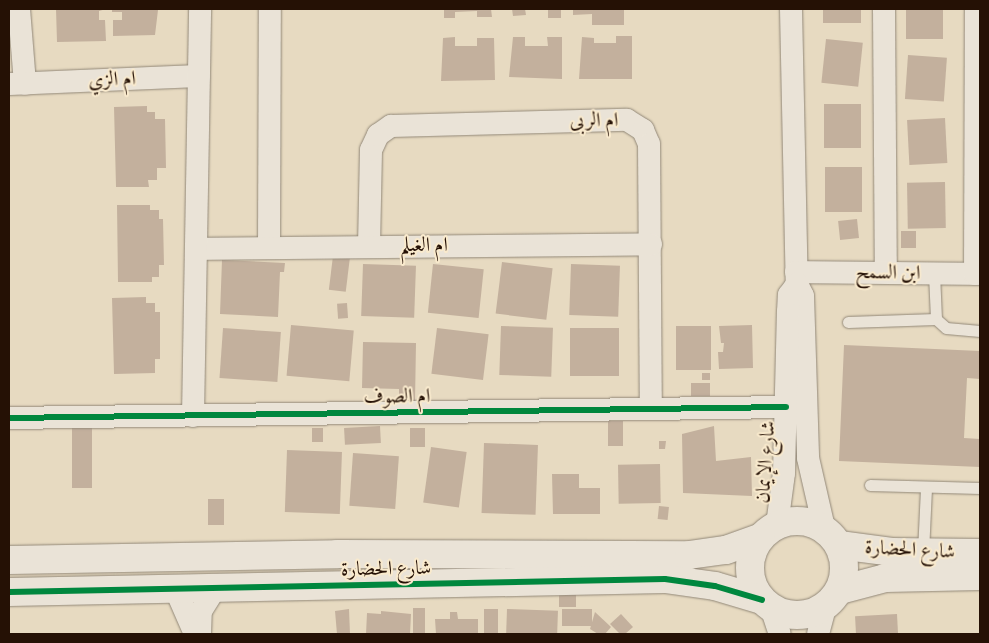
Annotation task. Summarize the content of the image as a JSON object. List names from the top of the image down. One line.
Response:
{"streets":{"street":["ام الزي","ام الربى","ام الغيلم","ابن السمح","ام الصوف","شارع الإيمان","شارع الحضارة"]},"crossings":[["ام الربى","ام الغيلم"],["ام الربى","ام الصوف"],["ابن السمح","شارع الإيمان"],["ام الصوف","شارع الإيمان"],["شارع الإيمان","شارع الحضارة"]]}
